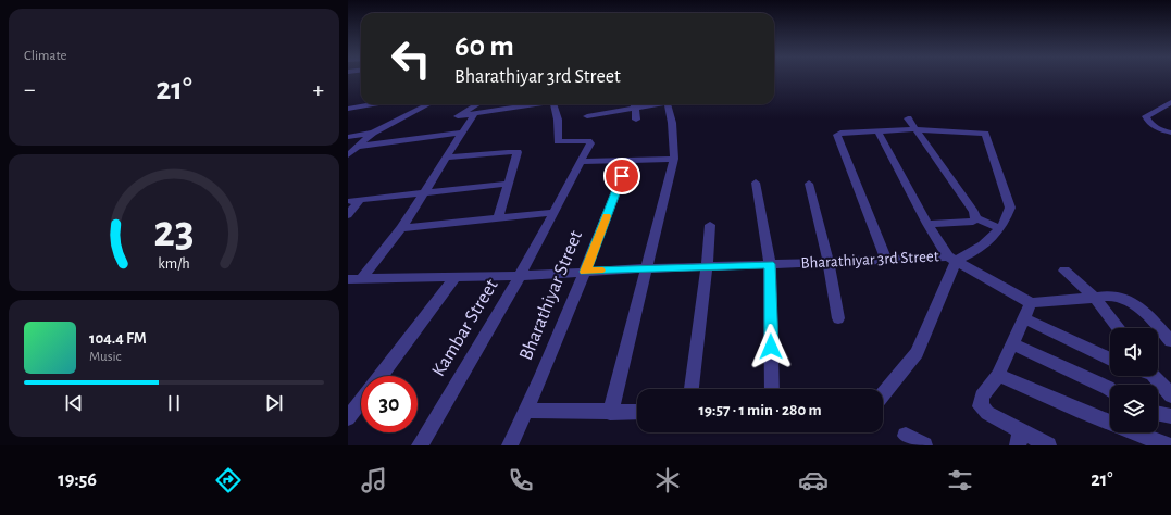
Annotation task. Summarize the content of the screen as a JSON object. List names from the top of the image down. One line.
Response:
{"streets":{"street":["Bharathiyar 3rd Street","Bharathiyar Street","Kambar Street"]},"crossings":[["Bharathiyar 3rd Street","Bharathiyar Street"],["Bharathiyar 3rd Street","Kambar Street"]],"page":{"tile":"Climate","turn":["60 m","Bharathiyar 3rd Street"],"heat":["−","21°","+"],"song":["104.4 FM","Music"],"limit":"30","trip":"19:57 · 1 min · 280 m","tabs":["19:56","21°"],"gauge":["23","km/h"]}}
